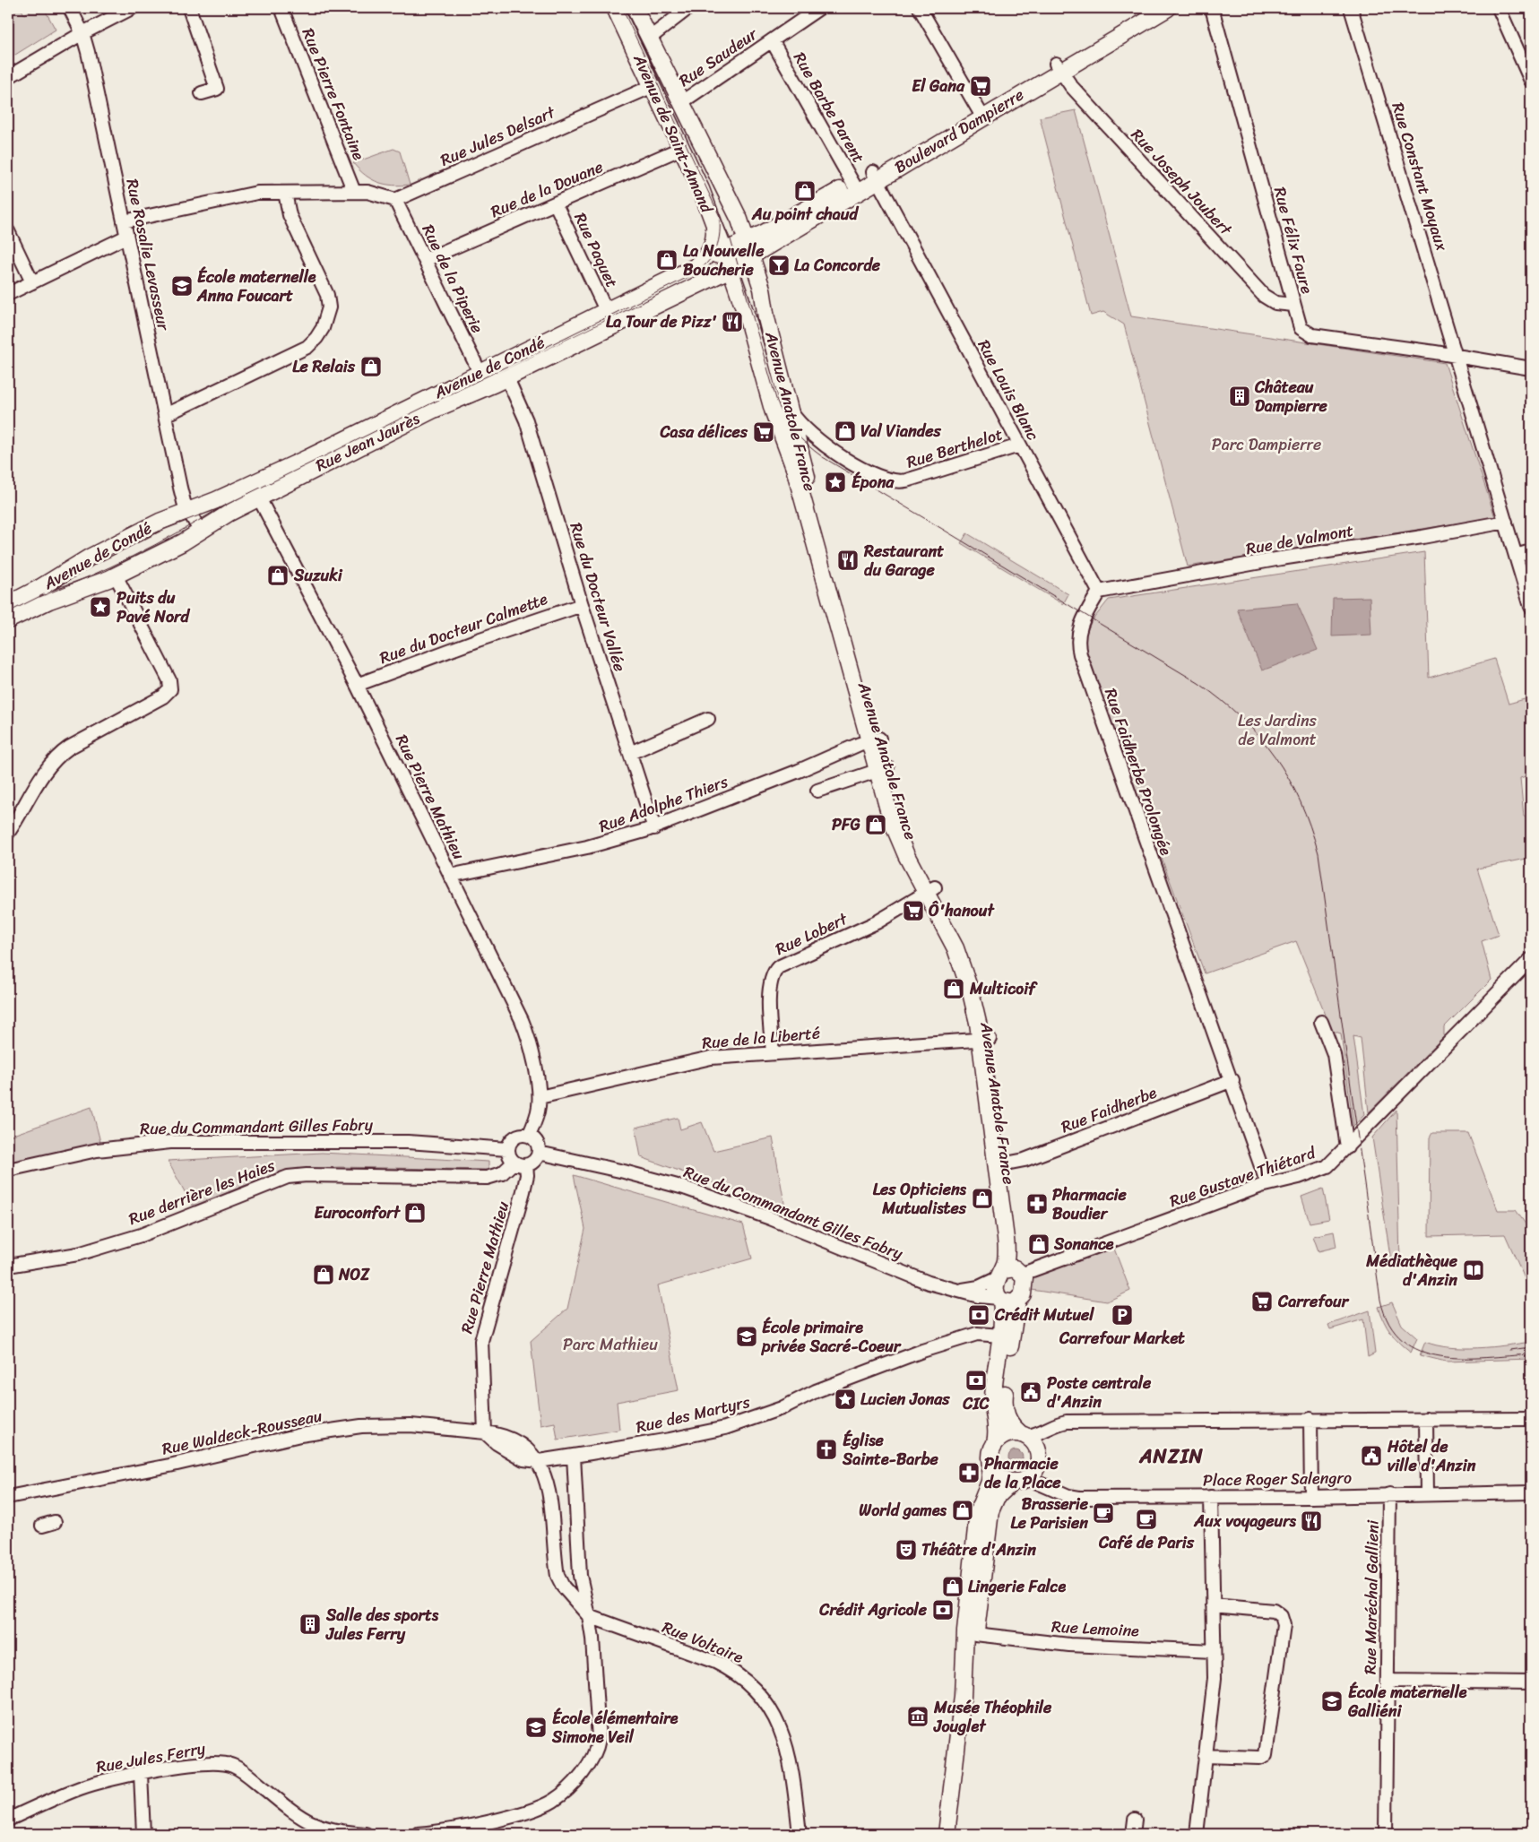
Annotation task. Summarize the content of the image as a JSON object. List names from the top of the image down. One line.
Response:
{"streets":{"main road":["Boulevard Dampierre","Avenue de Saint-Amand","Avenue de Condé","Avenue Anatole France","Rue Jean Jaurès"],"street":["Rue Saudeur","Rue Pierre Fontaine","Rue Barbe Parent","Rue Jules Delsart","Rue Constant Moyaux","Rue Joseph Joubert","Rue de la Douane","Rue Félix Faure","Rue Paquet","Rue Rosalie Levasseur","Rue de la Piperie","Rue Louis Blanc","Rue Berthelot","Rue de Valmont","Rue du Docteur Vallée","Rue du Docteur Calmette","Rue Faidherbe Prolongée","Rue Pierre Mathieu","Rue Adolphe Thiers","Rue Lobert","Rue de la Liberté","Rue Faidherbe","Rue du Commandant Gilles Fabry","Rue Gustave Thiétard","Rue derrière les Haies","Rue des Martyrs","Rue Waldeck-Rousseau","Place Roger Salengro","Rue Maréchal Gallieni","Rue Lemoine","Rue Voltaire","Rue Jules Ferry"]},"crossings":[["Rue Saudeur","Rue Barbe Parent"],["Rue Saudeur","Avenue de Saint-Amand"],["Rue Barbe Parent","Boulevard Dampierre"],["Boulevard Dampierre","Avenue de Saint-Amand"],["Boulevard Dampierre","Rue Joseph Joubert"],["Boulevard Dampierre","Avenue de Condé"],["Boulevard Dampierre","Rue Louis Blanc"],["Boulevard Dampierre","Avenue Anatole France"],["Boulevard Dampierre","Rue Jean Jaurès"],["Avenue de Saint-Amand","Rue Jules Delsart"],["Avenue de Saint-Amand","Rue de la Douane"],["Avenue de Saint-Amand","Avenue de Condé"],["Avenue de Saint-Amand","Avenue Anatole France"],["Avenue de Saint-Amand","Rue Jean Jaurès"],["Rue Jules Delsart","Rue de la Piperie"],["Rue Constant Moyaux","Rue Félix Faure"],["Rue Constant Moyaux","Rue de Valmont"],["Rue Joseph Joubert","Rue Félix Faure"],["Rue de la Douane","Rue Paquet"],["Rue de la Douane","Rue de la Piperie"],["Rue Paquet","Avenue de Condé"],["Rue Rosalie Levasseur","Avenue de Condé"],["Rue de la Piperie","Avenue de Condé"],["Avenue de Condé","Avenue Anatole France"],["Avenue de Condé","Rue Jean Jaurès"],["Avenue de Condé","Rue Pierre Mathieu"],["Rue Louis Blanc","Rue Berthelot"],["Rue Louis Blanc","Rue de Valmont"],["Rue Louis Blanc","Rue Faidherbe Prolongée"],["Avenue Anatole France","Rue Jean Jaurès"],["Avenue Anatole France","Rue Berthelot"],["Avenue Anatole France","Rue Adolphe Thiers"],["Avenue Anatole France","Rue Lobert"],["Avenue Anatole France","Rue de la Liberté"],["Avenue Anatole France","Rue Faidherbe"],["Avenue Anatole France","Rue du Commandant Gilles Fabry"],["Avenue Anatole France","Rue Gustave Thiétard"],["Avenue Anatole France","Rue des Martyrs"],["Avenue Anatole France","Place Roger Salengro"],["Rue Jean Jaurès","Rue du Docteur Vallée"],["Rue Jean Jaurès","Rue Pierre Mathieu"],["Rue de Valmont","Rue Faidherbe Prolongée"],["Rue du Docteur Vallée","Rue du Docteur Calmette"],["Rue du Docteur Vallée","Rue Adolphe Thiers"],["Rue du Docteur Calmette","Rue Pierre Mathieu"],["Rue Faidherbe Prolongée","Rue Faidherbe"],["Rue Pierre Mathieu","Rue Adolphe Thiers"],["Rue Pierre Mathieu","Rue de la Liberté"],["Rue Pierre Mathieu","Rue du Commandant Gilles Fabry"],["Rue Pierre Mathieu","Rue derrière les Haies"],["Rue Pierre Mathieu","Rue Waldeck-Rousseau"],["Rue Lobert","Rue de la Liberté"],["Rue du Commandant Gilles Fabry","Rue Gustave Thiétard"],["Rue du Commandant Gilles Fabry","Rue derrière les Haies"],["Place Roger Salengro","Rue Maréchal Gallieni"]],"districts":["ANZIN"],"parks":["Parc Dampierre","Les Jardins de Valmont","Parc Mathieu"],"places":{"supermarket":["El Gana","Casa délices","Ô'hanout","Carrefour"],"shop":["Au point chaud","La Nouvelle Boucherie","Le Relais","Val Viandes","Suzuki","PFG","Multicoif","Les Opticiens Mutualistes","Euroconfort","Sonance","NOZ","World games","Lingerie Falce"],"bar":["La Concorde"],"school or university":["École maternelle Anna Foucart","École primaire privée Sacré-Coeur","École maternelle Galliéni","École élémentaire Simone Veil"],"restaurant":["La Tour de Pizz'","Restaurant du Garage","Aux voyageurs"],"building":["Château Dampierre","Salle des sports Jules Ferry"],"place":["Épona","Puits du Pavé Nord","Lucien Jonas"],"pharmacy":["Pharmacie Boudier","Pharmacie de la Place"],"library":["Médiathèque d'Anzin"],"bank":["Crédit Mutuel","CIC","Crédit Agricole"],"parking":["Carrefour Market"],"public building":["Poste centrale d'Anzin","Hôtel de ville d'Anzin"],"church":["Église Sainte-Barbe"],"cafe":["Brasserie Le Parisien","Café de Paris"],"theatre":["Théâtre d'Anzin"],"museum":["Musée Théophile Jouglet"]}}
